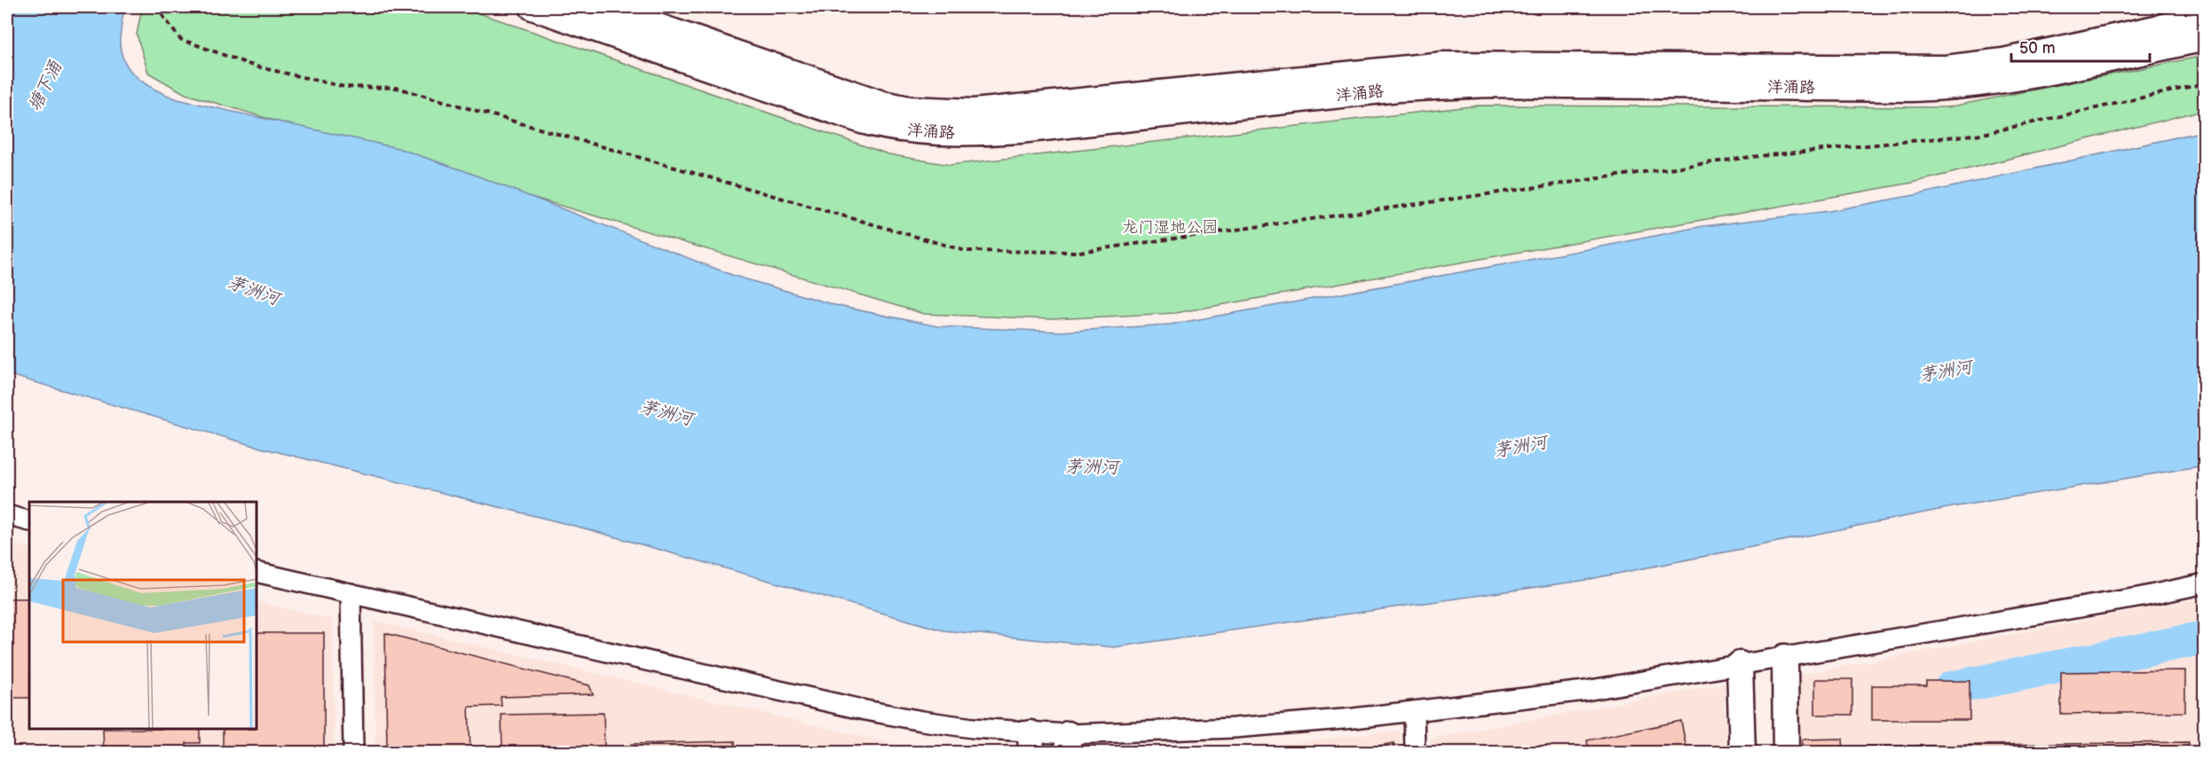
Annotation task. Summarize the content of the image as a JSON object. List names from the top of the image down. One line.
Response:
{"streets":{"street":["洋涌路"]},"water":["塘下涌","茅洲河"],"parks":["龙门湿地公园"],"scale_bar":"50 m"}
